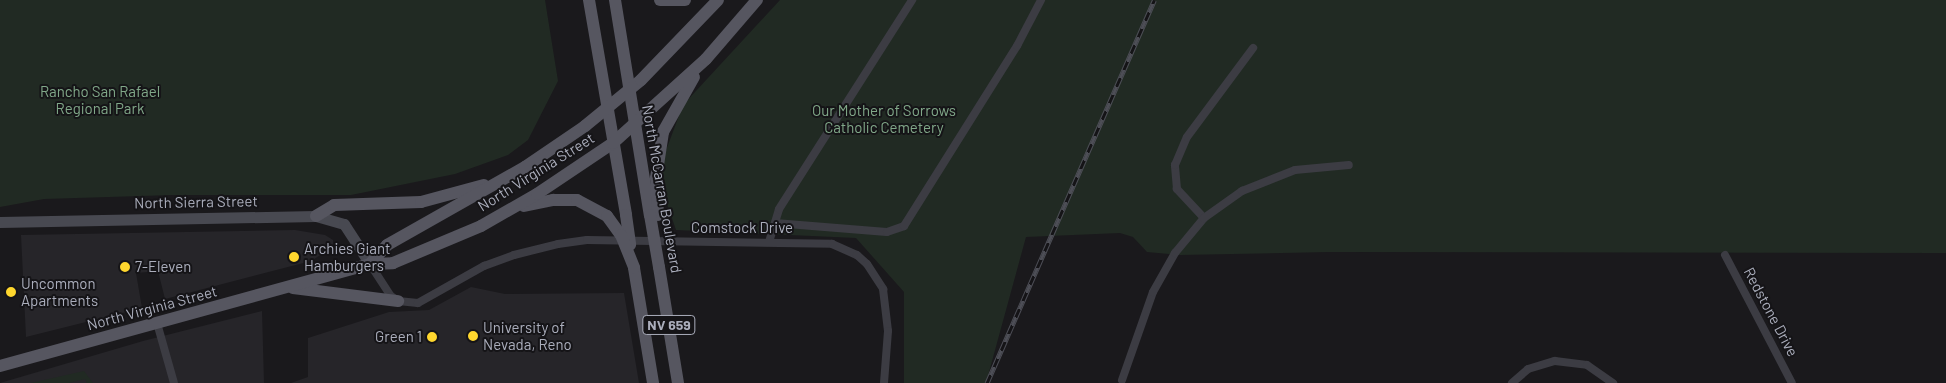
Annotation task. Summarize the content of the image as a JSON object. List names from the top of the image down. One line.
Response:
{"streets":{"main road":["North Virginia Street","North McCarran Boulevard","North Sierra Street","NV 659"],"street":["Comstock Drive","Redstone Drive"]},"crossings":[["North Virginia Street","North McCarran Boulevard"],["North Virginia Street","North Sierra Street"],["North Virginia Street","NV 659"]],"parks":["Rancho San Rafael Regional Park","Our Mother of Sorrows Catholic Cemetery"],"places":["Archies Giant Hamburgers","7-Eleven","Uncommon Apartments","University of Nevada, Reno","Green 1"]}
